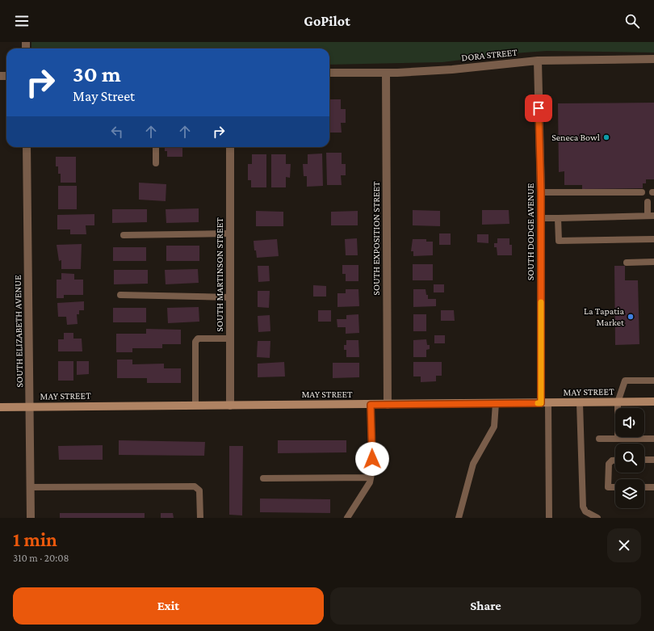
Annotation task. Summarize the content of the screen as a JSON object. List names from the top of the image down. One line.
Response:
{"streets":{"street":["DORA STREET","SOUTH DODGE AVENUE","SOUTH EXPOSITION STREET","SOUTH MARTINSON STREET","SOUTH ELIZABETH AVENUE","MAY STREET"]},"crossings":[["DORA STREET","SOUTH DODGE AVENUE"],["DORA STREET","SOUTH EXPOSITION STREET"],["SOUTH DODGE AVENUE","MAY STREET"],["SOUTH EXPOSITION STREET","MAY STREET"],["SOUTH MARTINSON STREET","MAY STREET"],["SOUTH ELIZABETH AVENUE","MAY STREET"]],"places":["Seneca Bowl","La Tapatia Market"],"page":{"header":"GoPilot","turn":["30 m","May Street"],"heading":["1 min","310 m · 20:08"],"buttons":["Exit","Share"]}}
